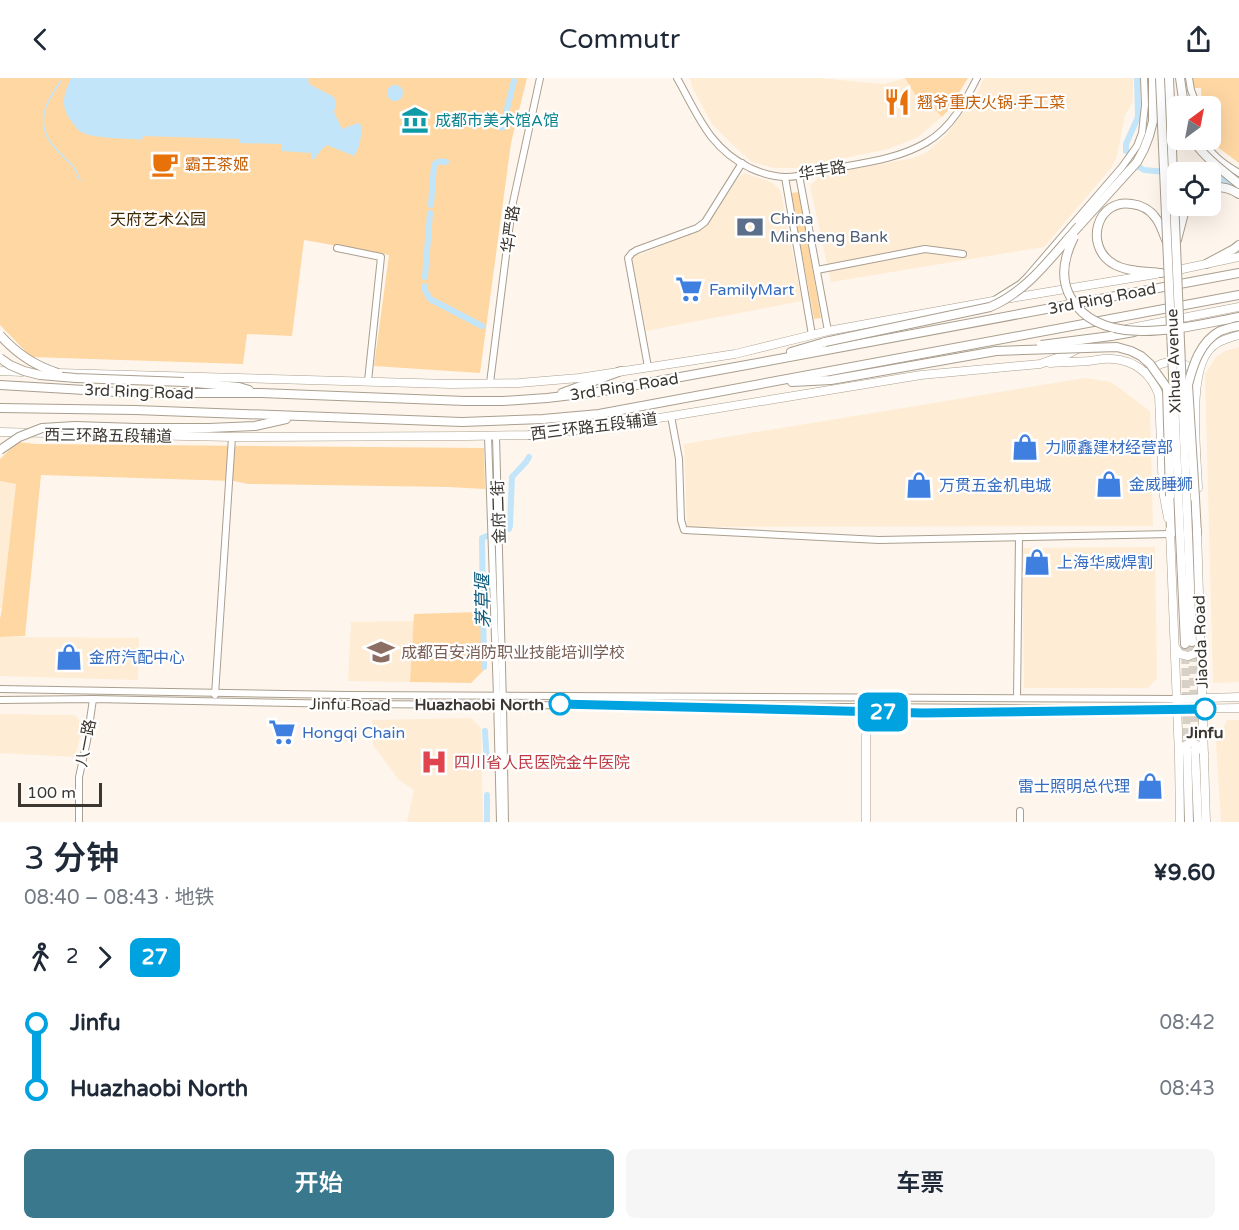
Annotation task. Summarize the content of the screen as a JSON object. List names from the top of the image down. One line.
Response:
{"streets":{"highway":["3rd Ring Road","Xihua Avenue"],"main road":["西三环路五段辅道","Jiaoda Road","Jinfu Road"],"street":["华丰路","华严路","金府二街","八一路"]},"crossings":[["Xihua Avenue","Jiaoda Road"],["西三环路五段辅道","金府二街"],["金府二街","Jinfu Road"],["Jiaoda Road","Jinfu Road"],["Jinfu Road","八一路"]],"water":["茅草堰"],"parks":["天府艺术公园"],"places":{"restaurant":["翘爷重庆火锅·手工菜"],"museum":["成都市美术馆A馆"],"cafe":["霸王茶姬"],"bank":["China Minsheng Bank"],"supermarket":["FamilyMart","Hongqi Chain"],"shop":["力顺鑫建材经营部","金威睡狮","万贯五金机电城","上海华威焊割","金府汽配中心","雷士照明总代理"],"school or university":["成都百安消防职业技能培训学校"],"other":["Huazhaobi North","Jinfu"],"hospital":["四川省人民医院金牛医院"]},"lines":["metro line 27"],"scale_bar":"100 m","north":"top right","page":{"header":"Commutr","on_map":"27","scale":"100 m","heading":["3 分钟","08:40 – 08:43 · 地铁","¥9.60"],"legs":["2","27"],"list":[{"name":"Jinfu","value":"08:42"},{"name":"Huazhaobi North","value":"08:43"}],"buttons":["开始","车票"]}}
